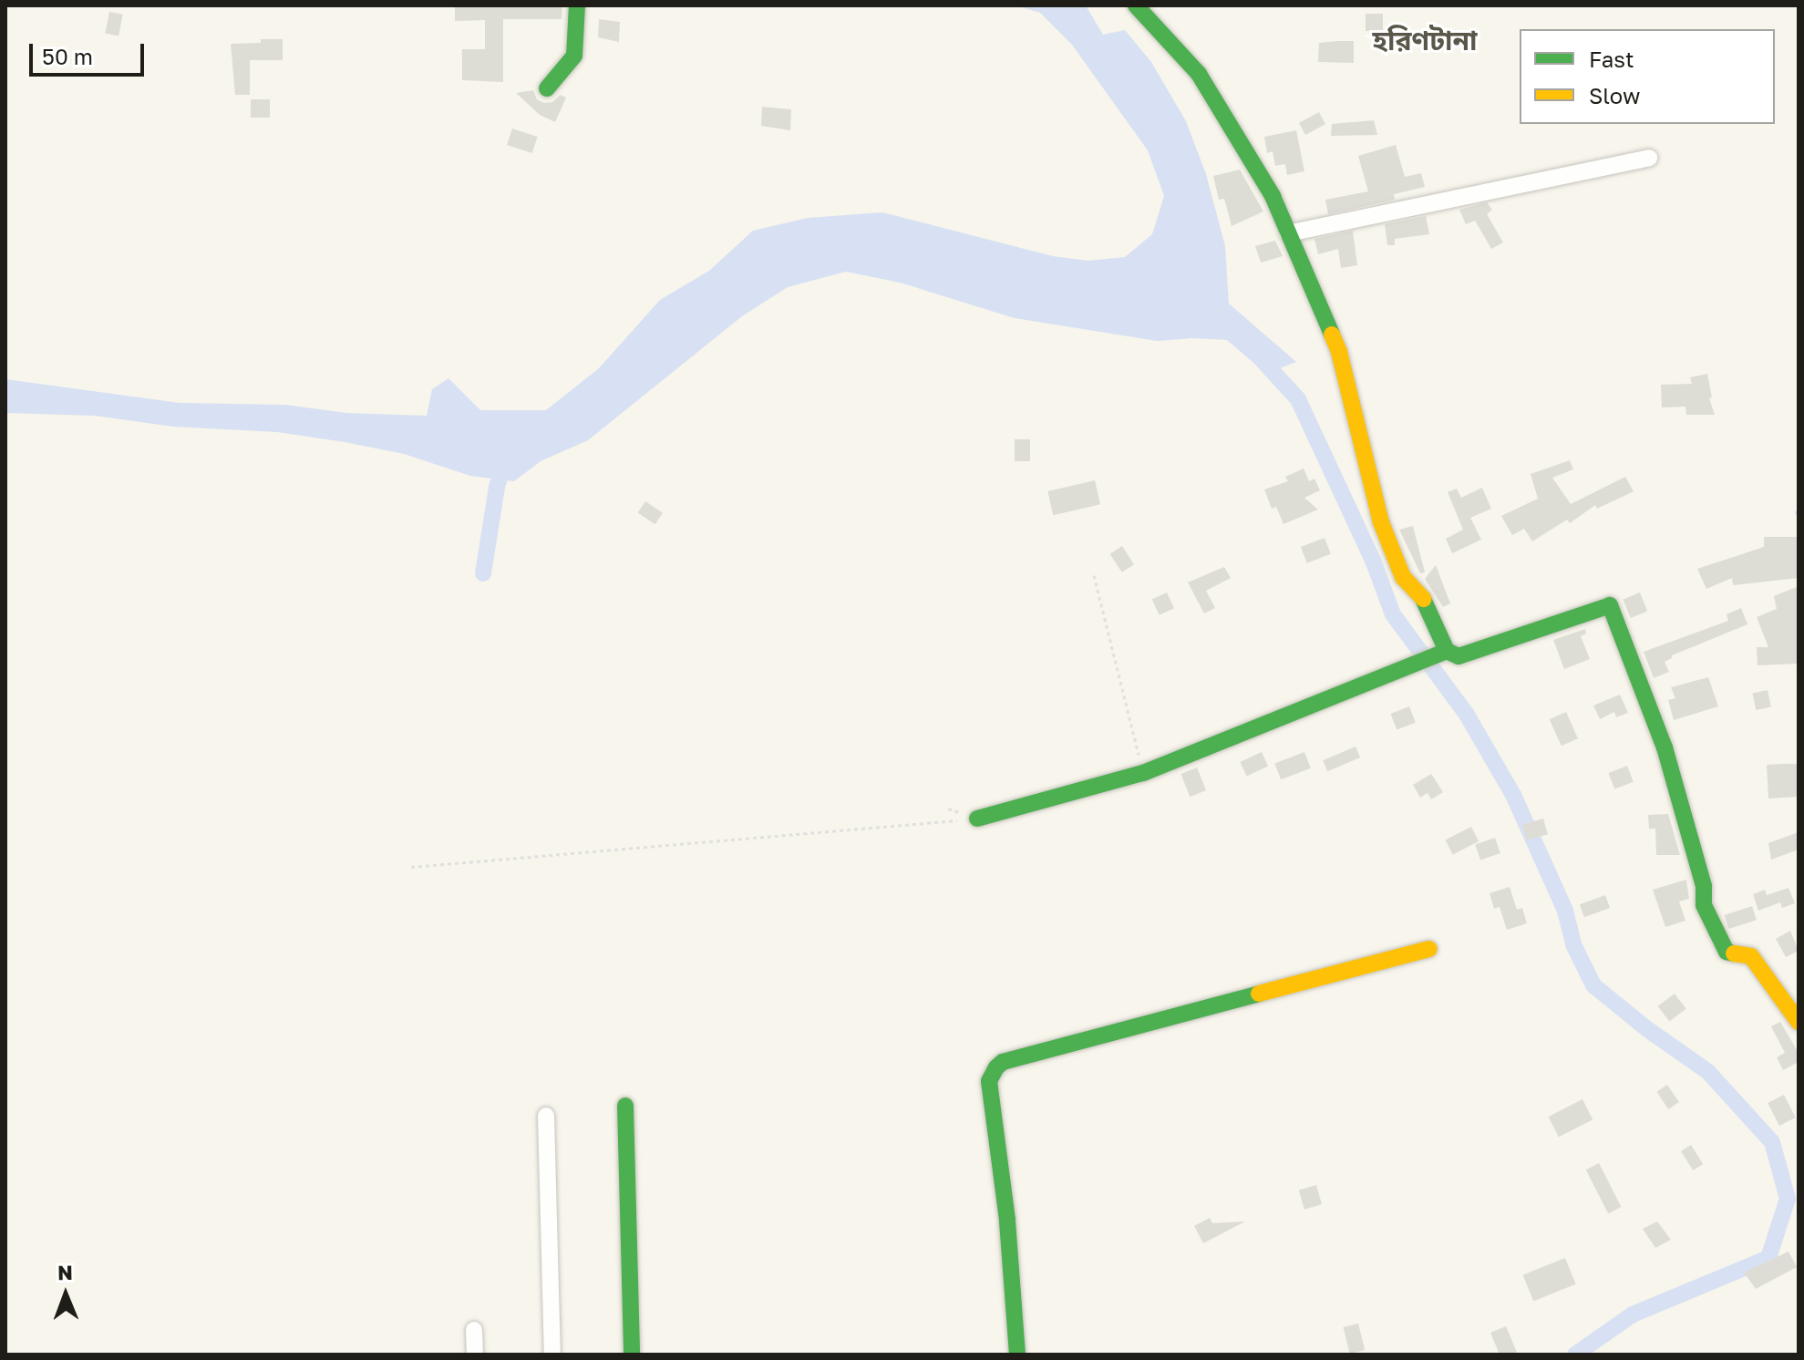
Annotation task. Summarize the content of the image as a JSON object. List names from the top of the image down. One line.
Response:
{"districts":["হরিণটানা"],"legend":["Fast","Slow"],"scale_bar":"50 m","north":"top"}
